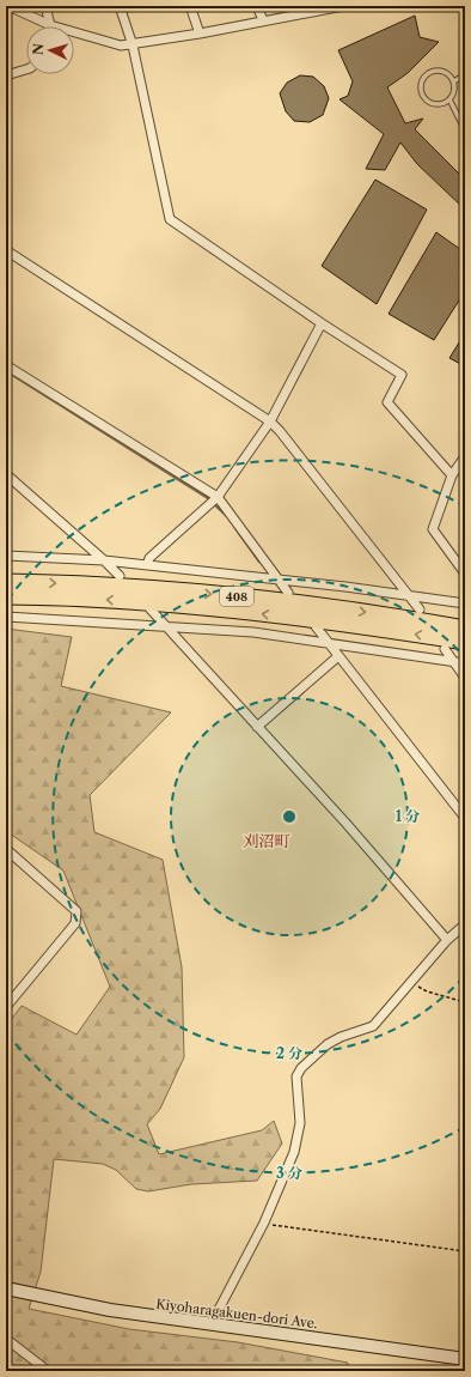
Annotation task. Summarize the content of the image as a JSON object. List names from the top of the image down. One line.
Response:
{"streets":{"highway":["408"],"street":["Kiyoharagakuen-dori Ave."]},"districts":["刈沼町"],"north":"left","rings":["1 分","2 分","3 分"]}
